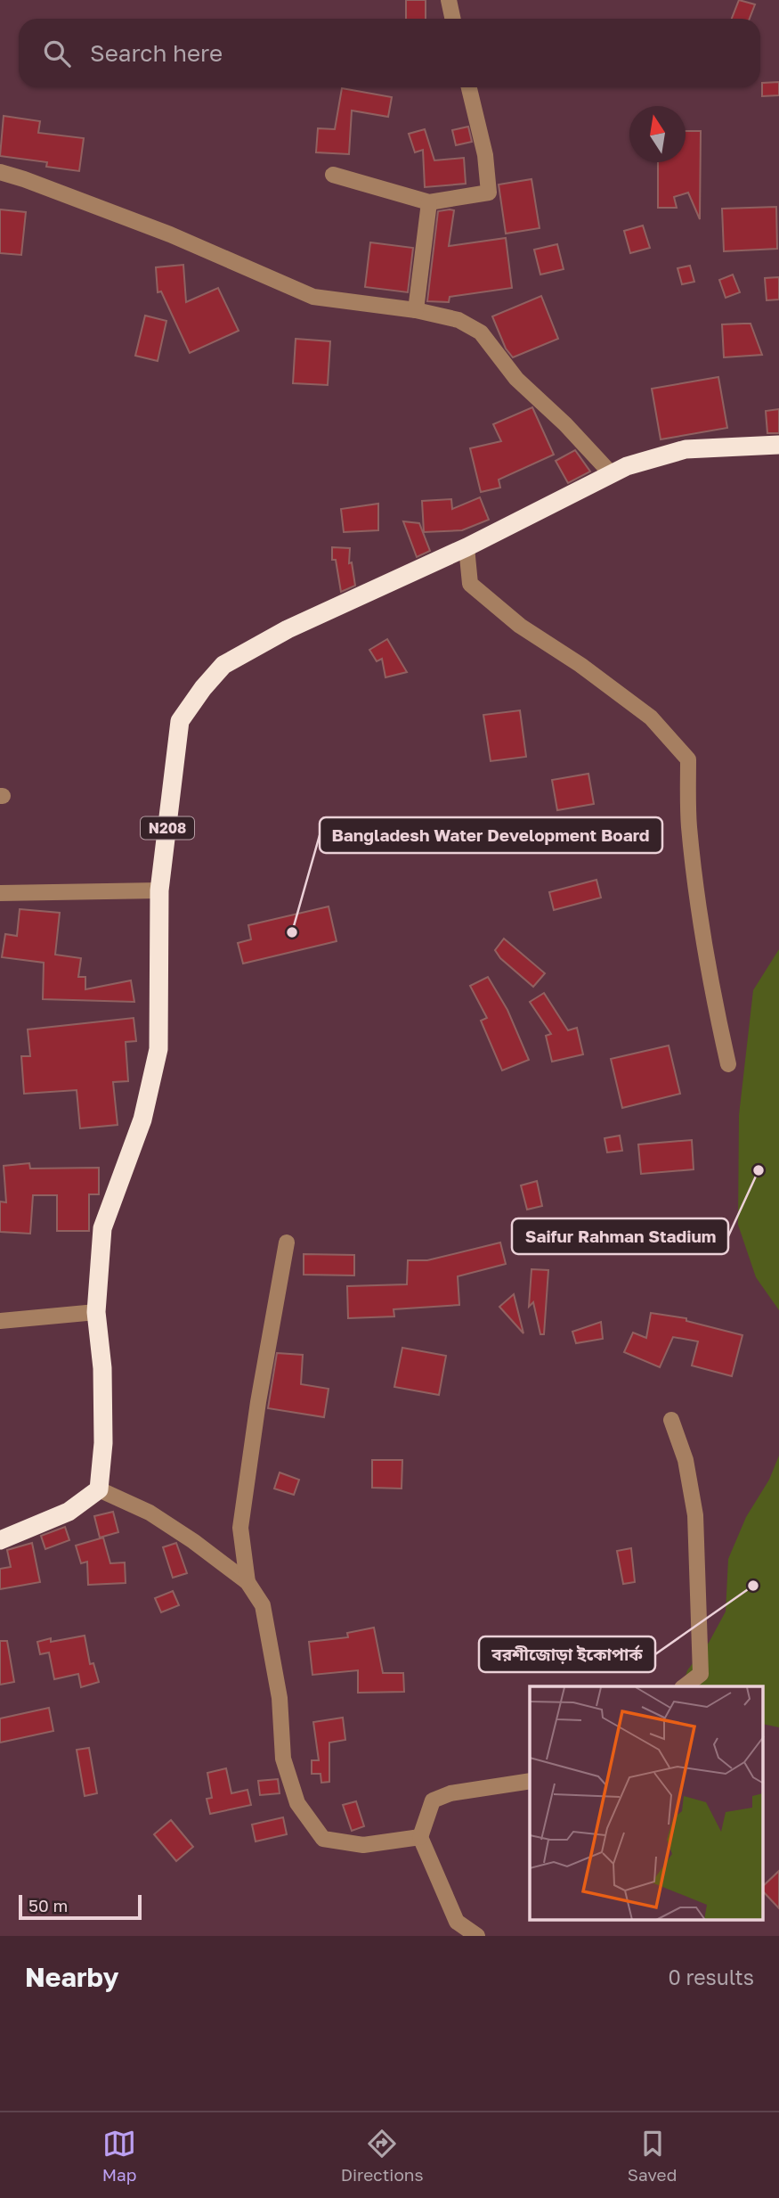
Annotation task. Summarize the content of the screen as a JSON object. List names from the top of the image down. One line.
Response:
{"streets":{"highway":["N208"]},"places":["Bangladesh Water Development Board","Saifur Rahman Stadium","বরশীজোড়া ইকোপার্ক"],"scale_bar":"50 m","north":"top","page":{"search":"Search here","scale":"50 m","heading":["Nearby","0 results"],"nav":["Map","Directions","Saved"]}}
